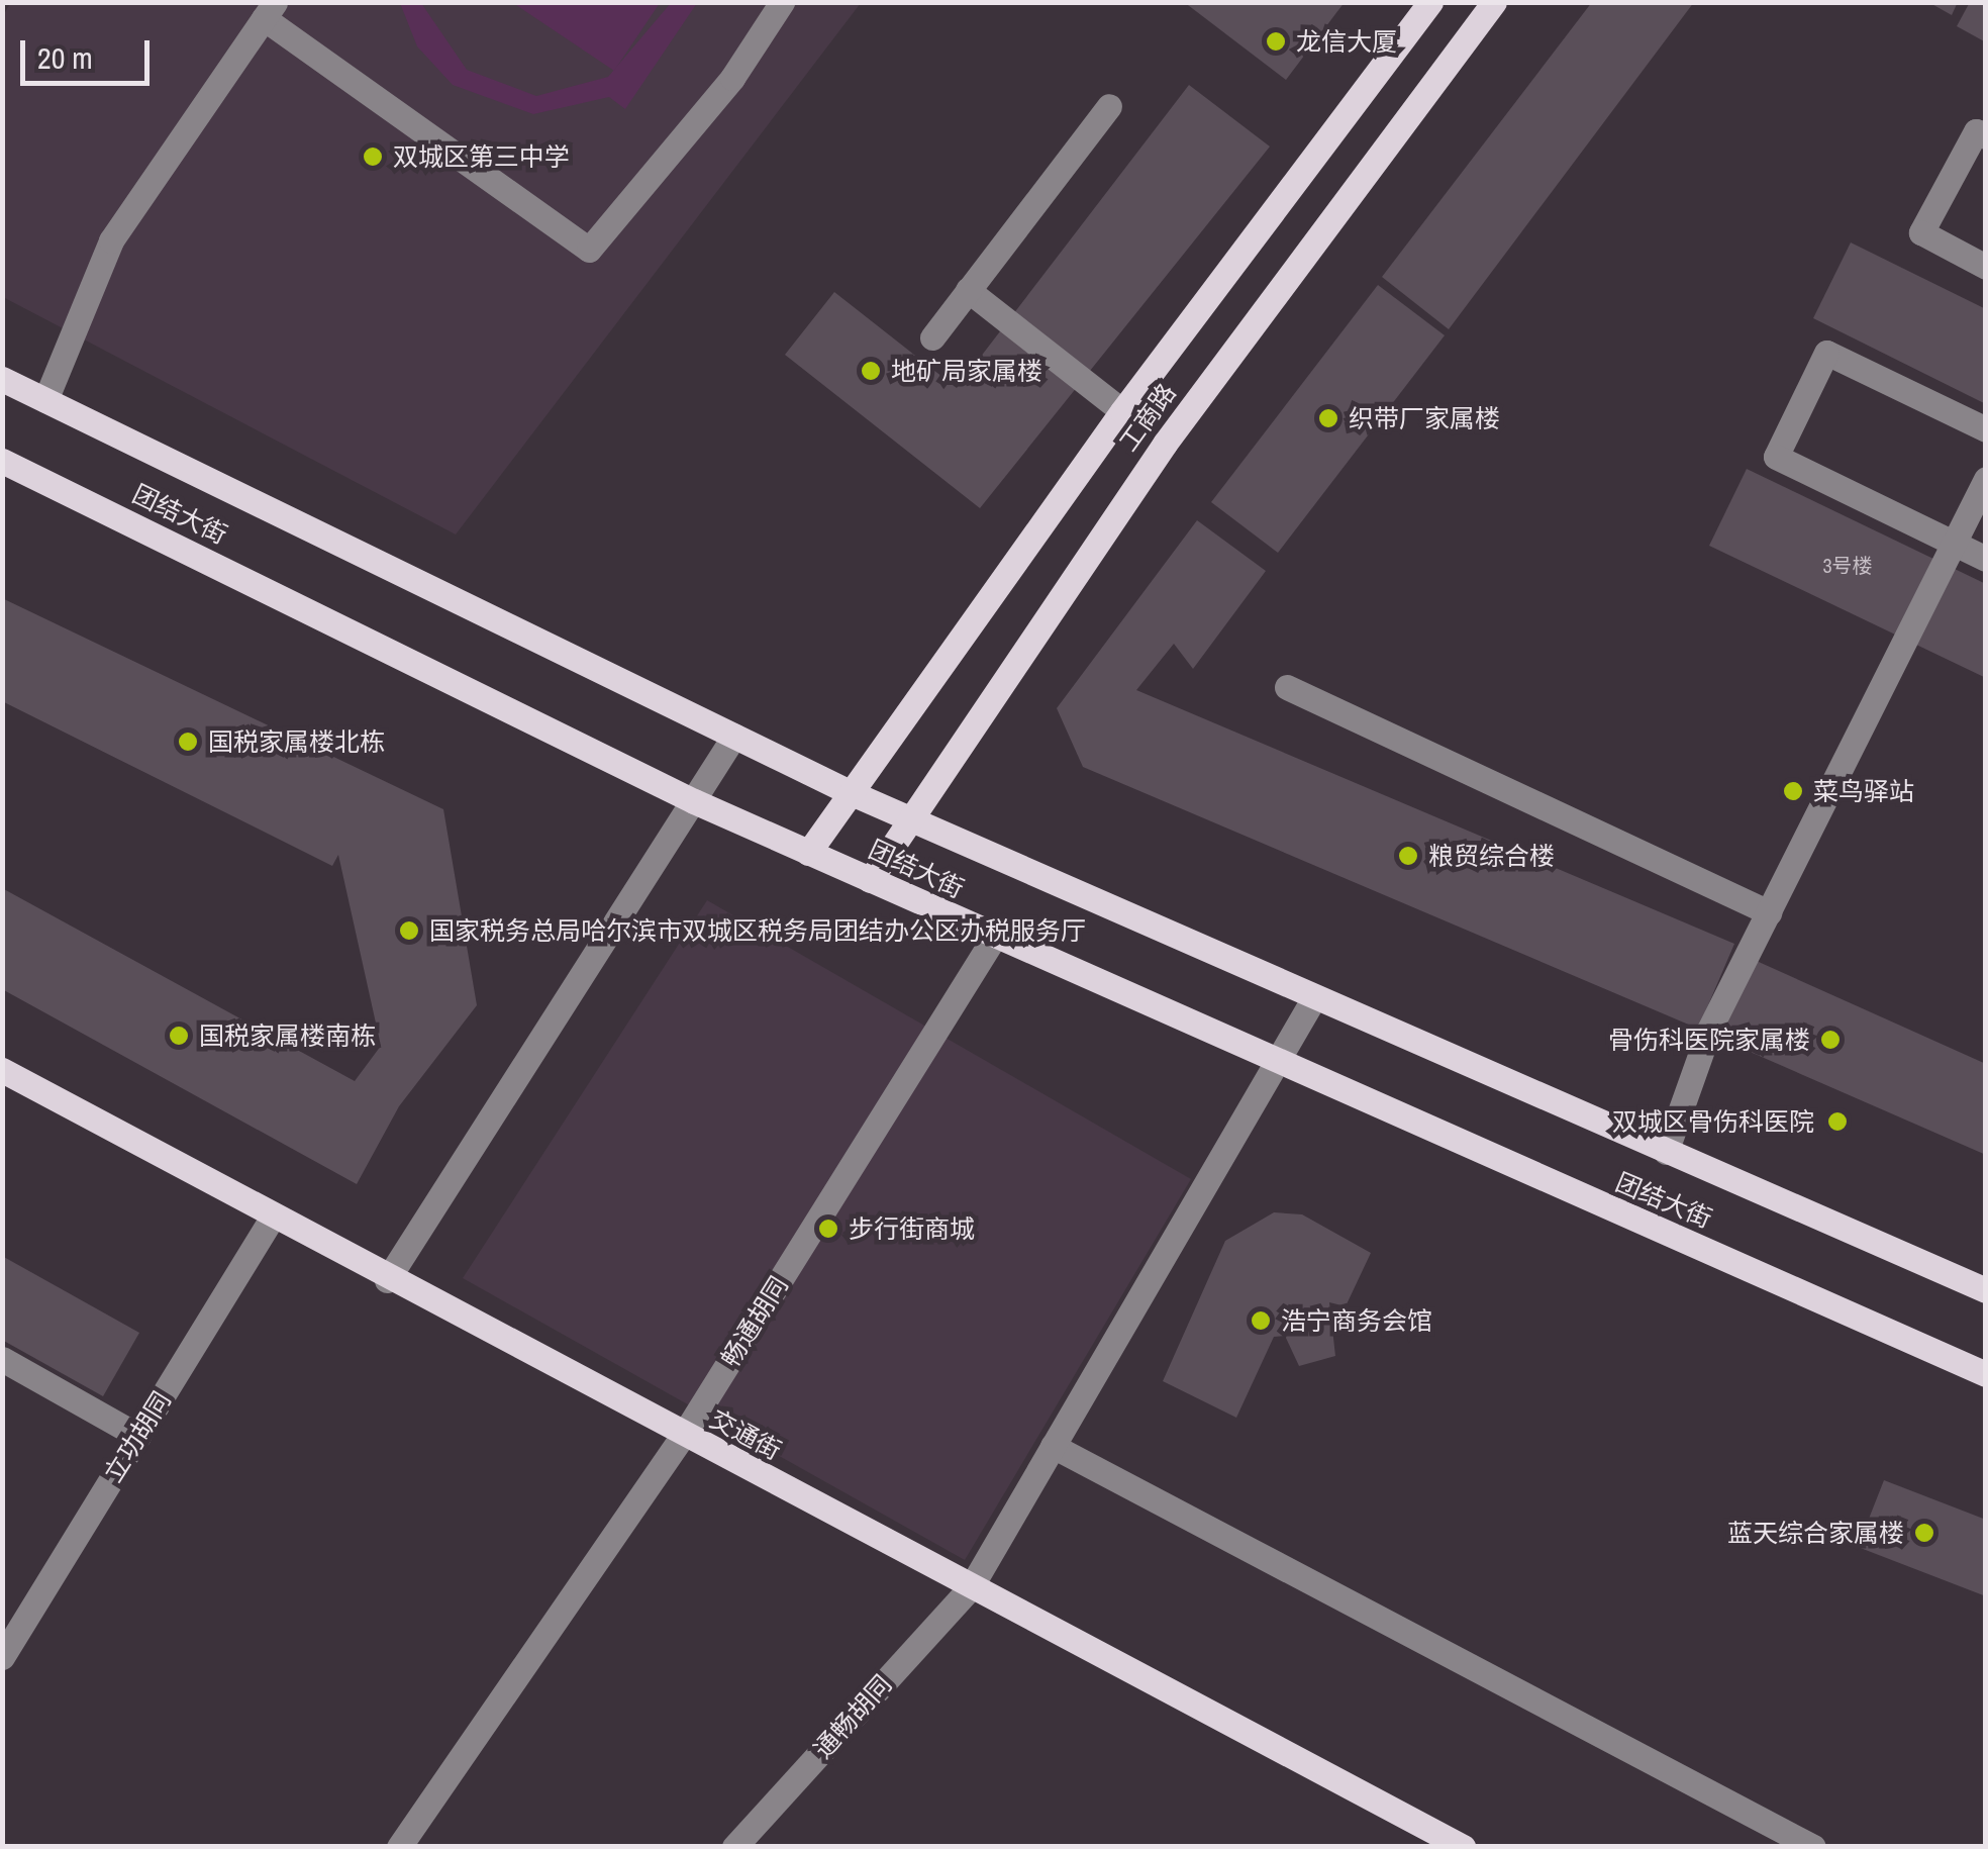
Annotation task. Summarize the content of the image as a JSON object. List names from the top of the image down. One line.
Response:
{"streets":{"main road":["工商路","团结大街","交通街"],"street":["畅通胡同","立功胡同","通畅胡同"]},"crossings":[["工商路","团结大街"],["团结大街","畅通胡同"],["团结大街","通畅胡同"],["畅通胡同","交通街"],["交通街","立功胡同"],["交通街","通畅胡同"]],"places":["龙信大厦","双城区第三中学","地矿局家属楼","织带厂家属楼","国税家属楼北栋","菜鸟驿站","粮贸综合楼","国家税务总局哈尔滨市双城区税务局团结办公区办税服务厅","国税家属楼南栋","骨伤科医院家属楼","双城区骨伤科医院","步行街商城","浩宁商务会馆","蓝天综合家属楼"],"house_numbers":["3号楼"],"scale_bar":"20 m"}
